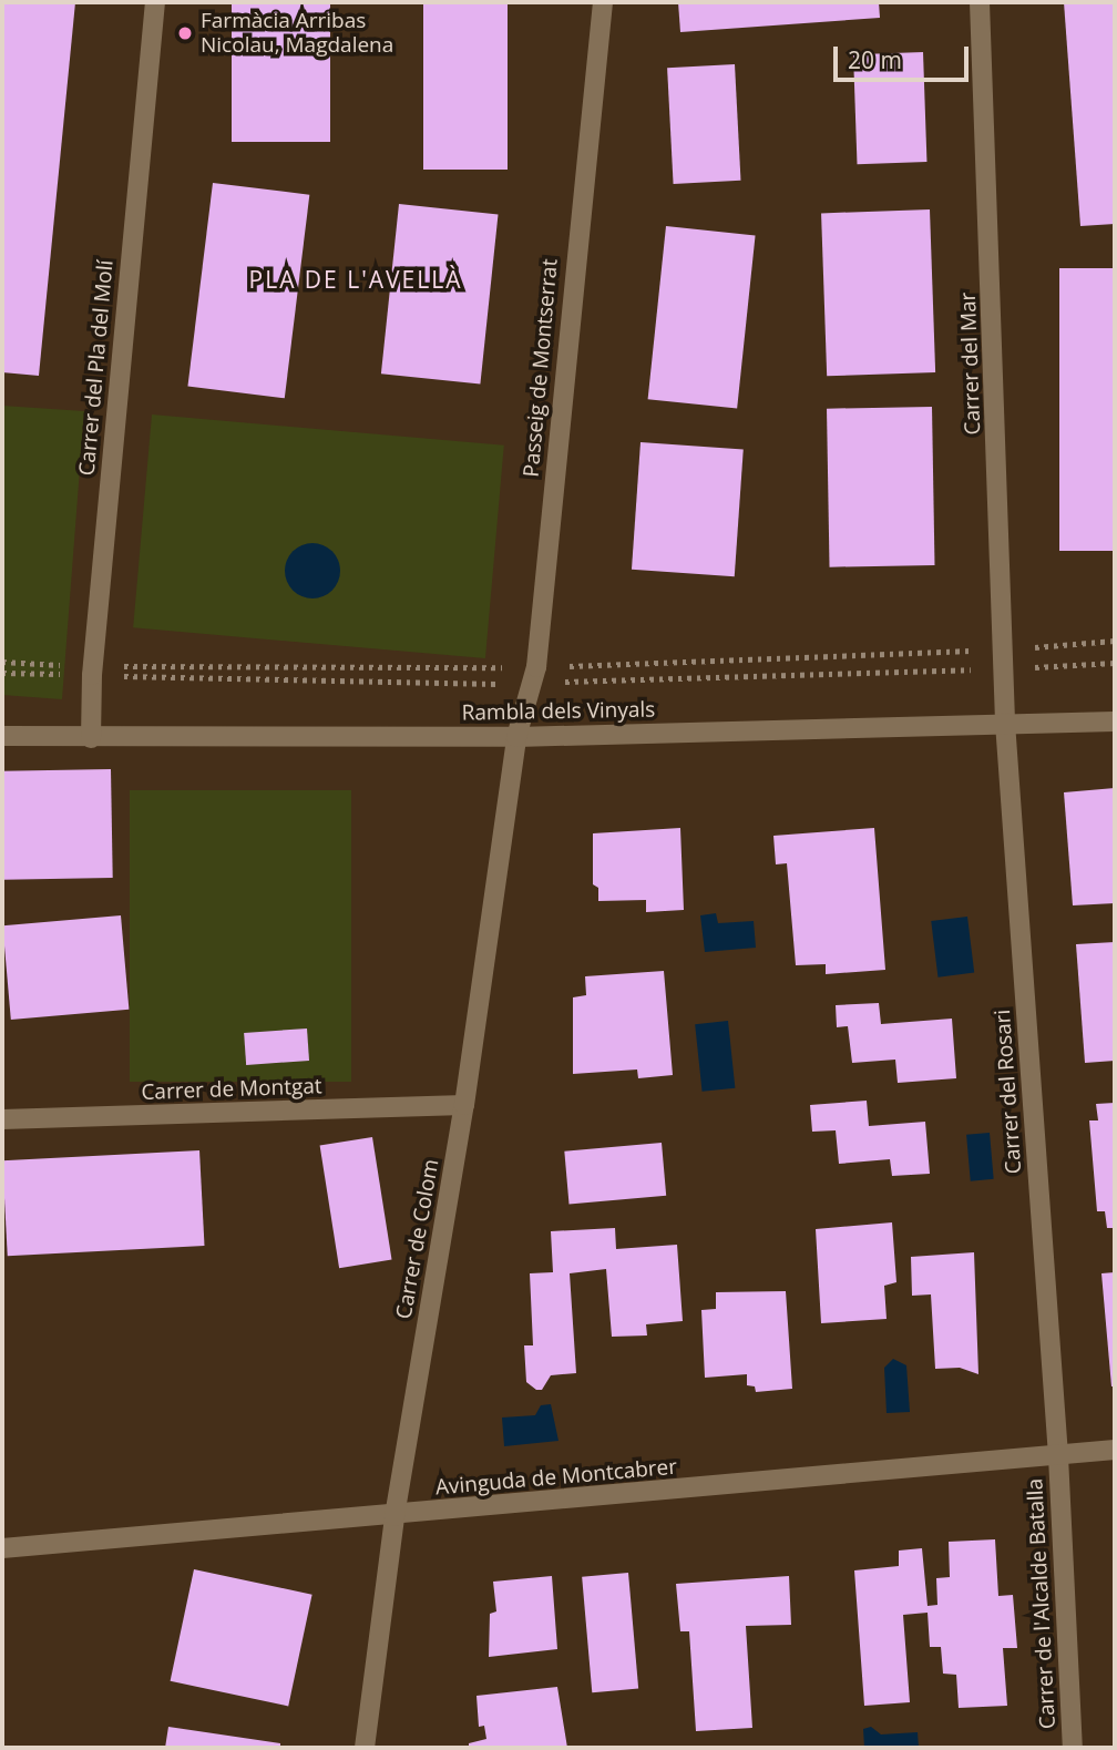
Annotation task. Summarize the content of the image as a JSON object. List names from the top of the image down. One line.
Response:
{"streets":{"street":["Carrer del Mar","Carrer del Pla del Molí","Passeig de Montserrat","Rambla dels Vinyals","Carrer de Montgat","Carrer del Rosari","Carrer de Colom","Avinguda de Montcabrer","Carrer de l'Alcalde Batalla"]},"crossings":[["Carrer del Mar","Rambla dels Vinyals"],["Carrer del Mar","Carrer del Rosari"],["Carrer del Pla del Molí","Rambla dels Vinyals"],["Passeig de Montserrat","Rambla dels Vinyals"],["Passeig de Montserrat","Carrer de Colom"],["Rambla dels Vinyals","Carrer del Rosari"],["Rambla dels Vinyals","Carrer de Colom"],["Carrer de Montgat","Carrer de Colom"],["Carrer del Rosari","Avinguda de Montcabrer"],["Carrer del Rosari","Carrer de l'Alcalde Batalla"],["Carrer de Colom","Avinguda de Montcabrer"],["Avinguda de Montcabrer","Carrer de l'Alcalde Batalla"]],"districts":["PLA DE L'AVELLÀ"],"places":["Farmàcia Arribas Nicolau, Magdalena"],"scale_bar":"20 m"}
